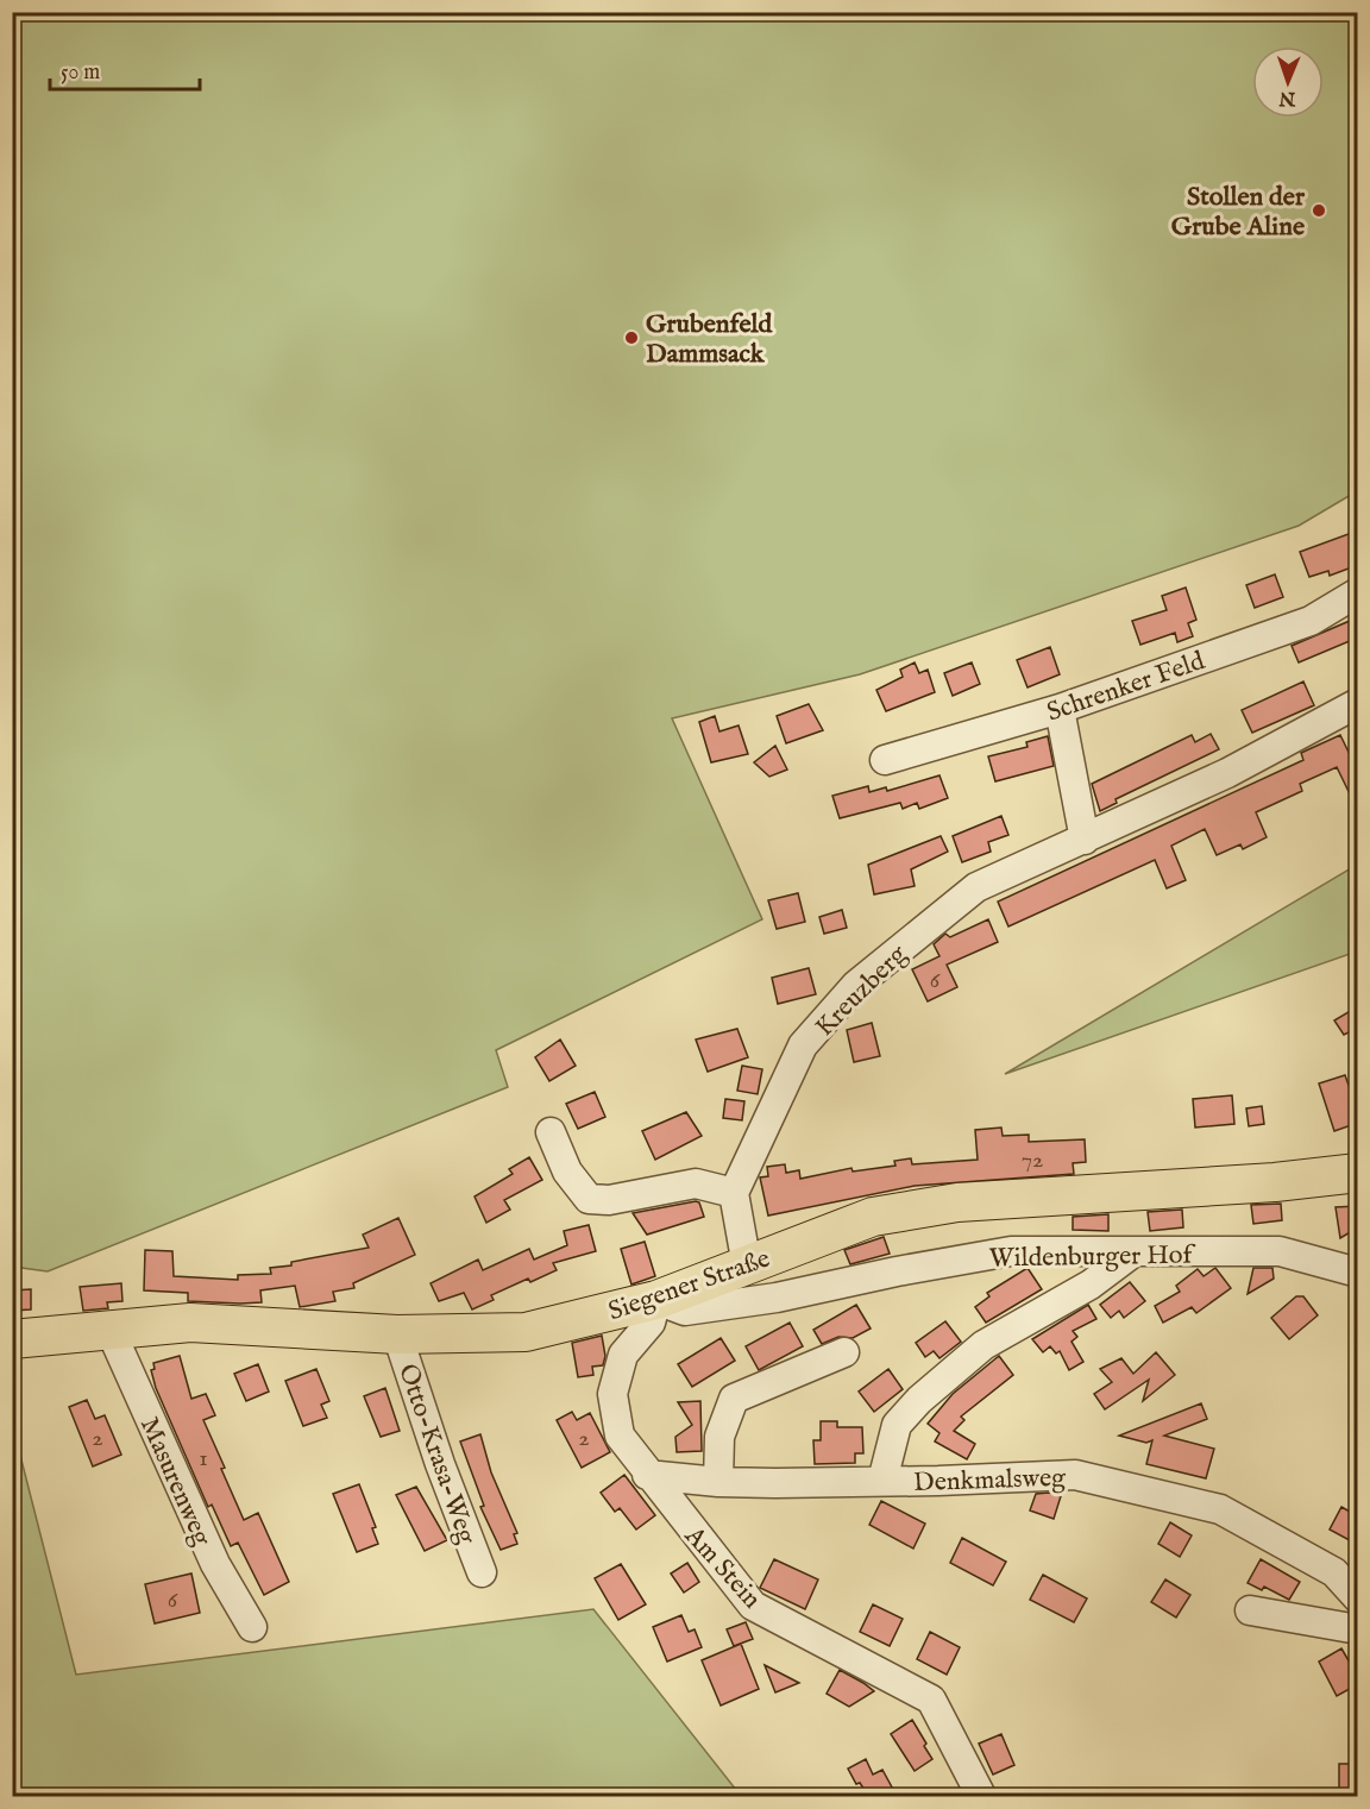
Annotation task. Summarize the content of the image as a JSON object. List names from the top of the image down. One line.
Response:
{"streets":{"main road":["Siegener Straße"],"street":["Schrenker Feld","Kreuzberg","Wildenburger Hof","Otto-Krasa-Weg","Denkmalsweg","Masurenweg","Am Stein"]},"crossings":[["Wildenburger Hof","Siegener Straße"],["Wildenburger Hof","Am Stein"],["Siegener Straße","Otto-Krasa-Weg"],["Siegener Straße","Masurenweg"],["Siegener Straße","Am Stein"],["Denkmalsweg","Am Stein"]],"places":["Stollen der Grube Aline","Grubenfeld Dammsack"],"house_numbers":["6","72","2","2","1","6"],"scale_bar":"50 m","north":"bottom"}
